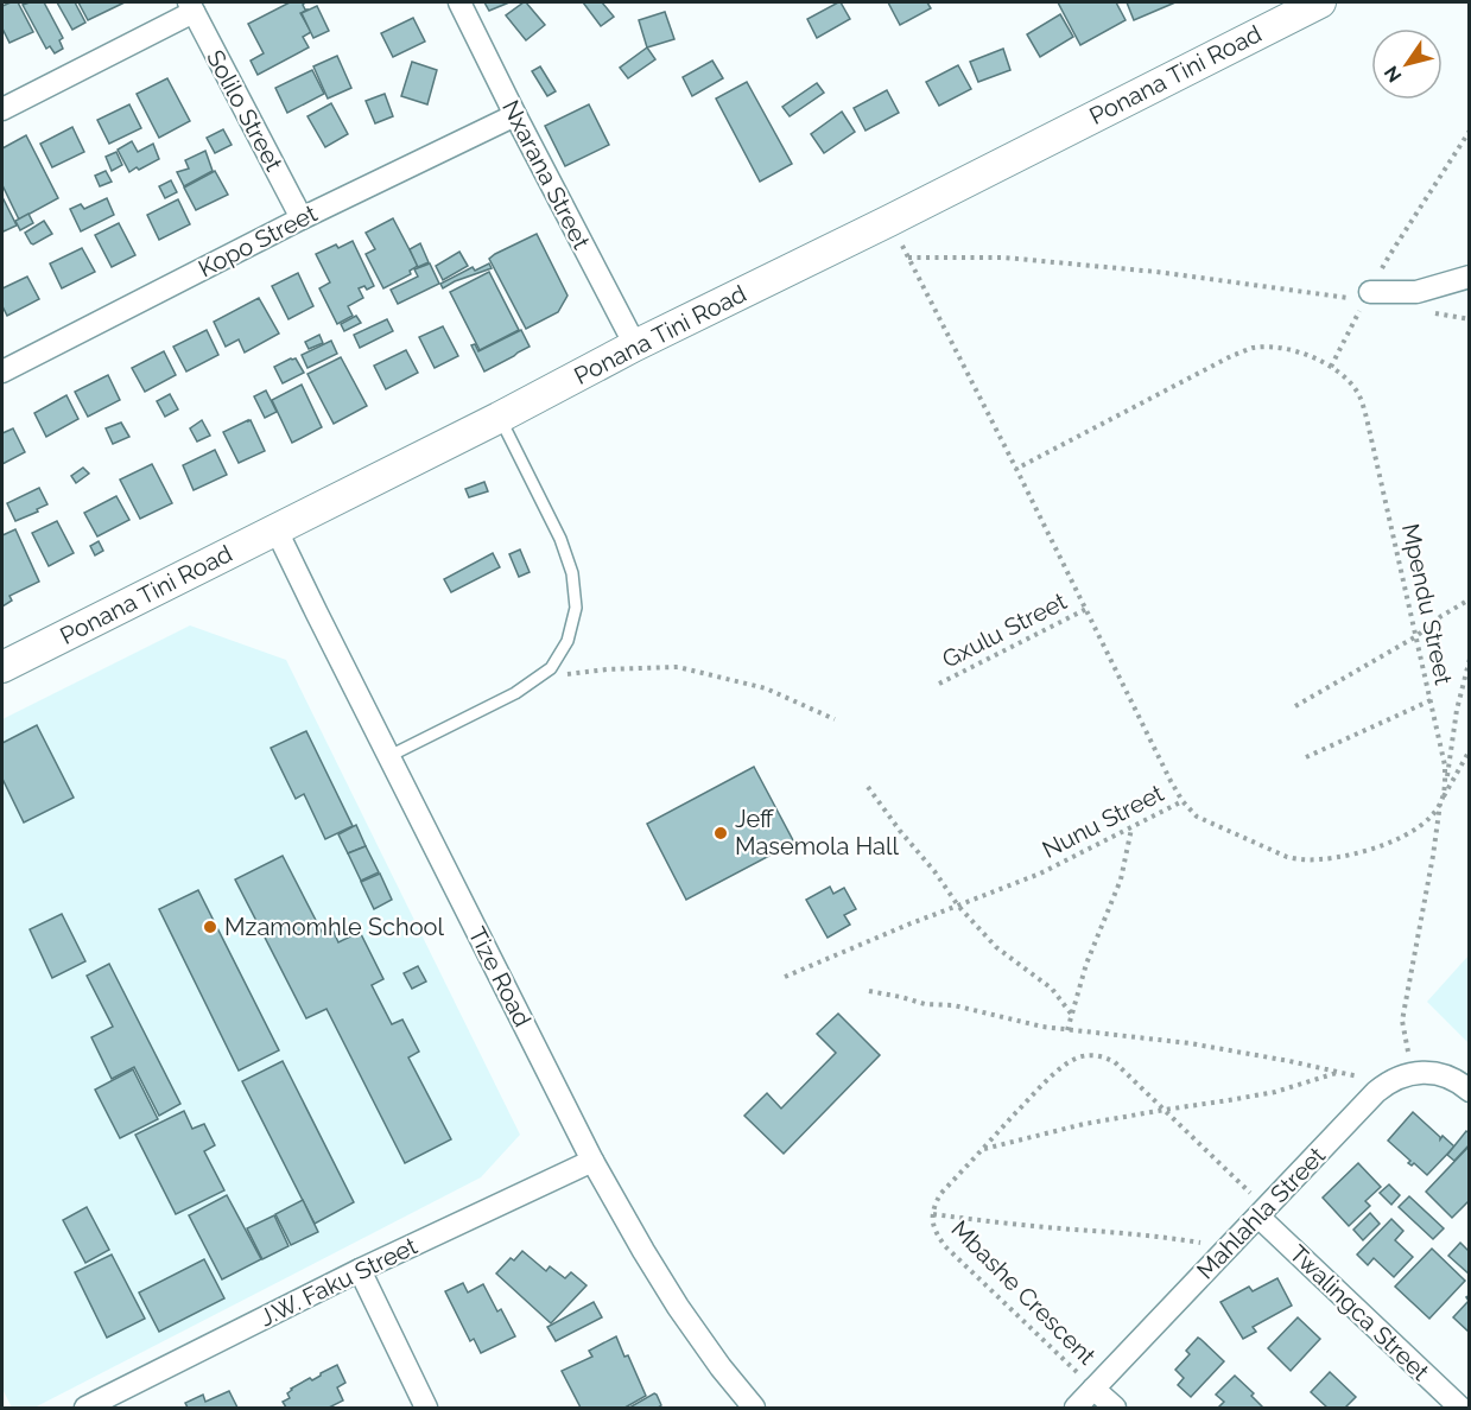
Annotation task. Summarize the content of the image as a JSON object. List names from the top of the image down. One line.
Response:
{"streets":{"street":["Ponana Tini Road","Solilo Street","Nxarana Street","Kopo Street","Tize Road","Mahlahla Street","J.W. Faku Street","Twalingca Street"],"path":["Mpendu Street","Gxulu Street","Nunu Street","Mbashe Crescent"]},"crossings":[["Ponana Tini Road","Nxarana Street"],["Ponana Tini Road","Mpendu Street"],["Ponana Tini Road","Tize Road"],["Solilo Street","Kopo Street"],["Nxarana Street","Kopo Street"],["Mpendu Street","Gxulu Street"],["Mpendu Street","Nunu Street"],["Tize Road","J.W. Faku Street"],["Mahlahla Street","Mbashe Crescent"],["Mahlahla Street","Twalingca Street"],["Mbashe Crescent","Twalingca Street"]],"places":["Jeff Masemola Hall","Mzamomhle School"],"north":"bottom left"}
